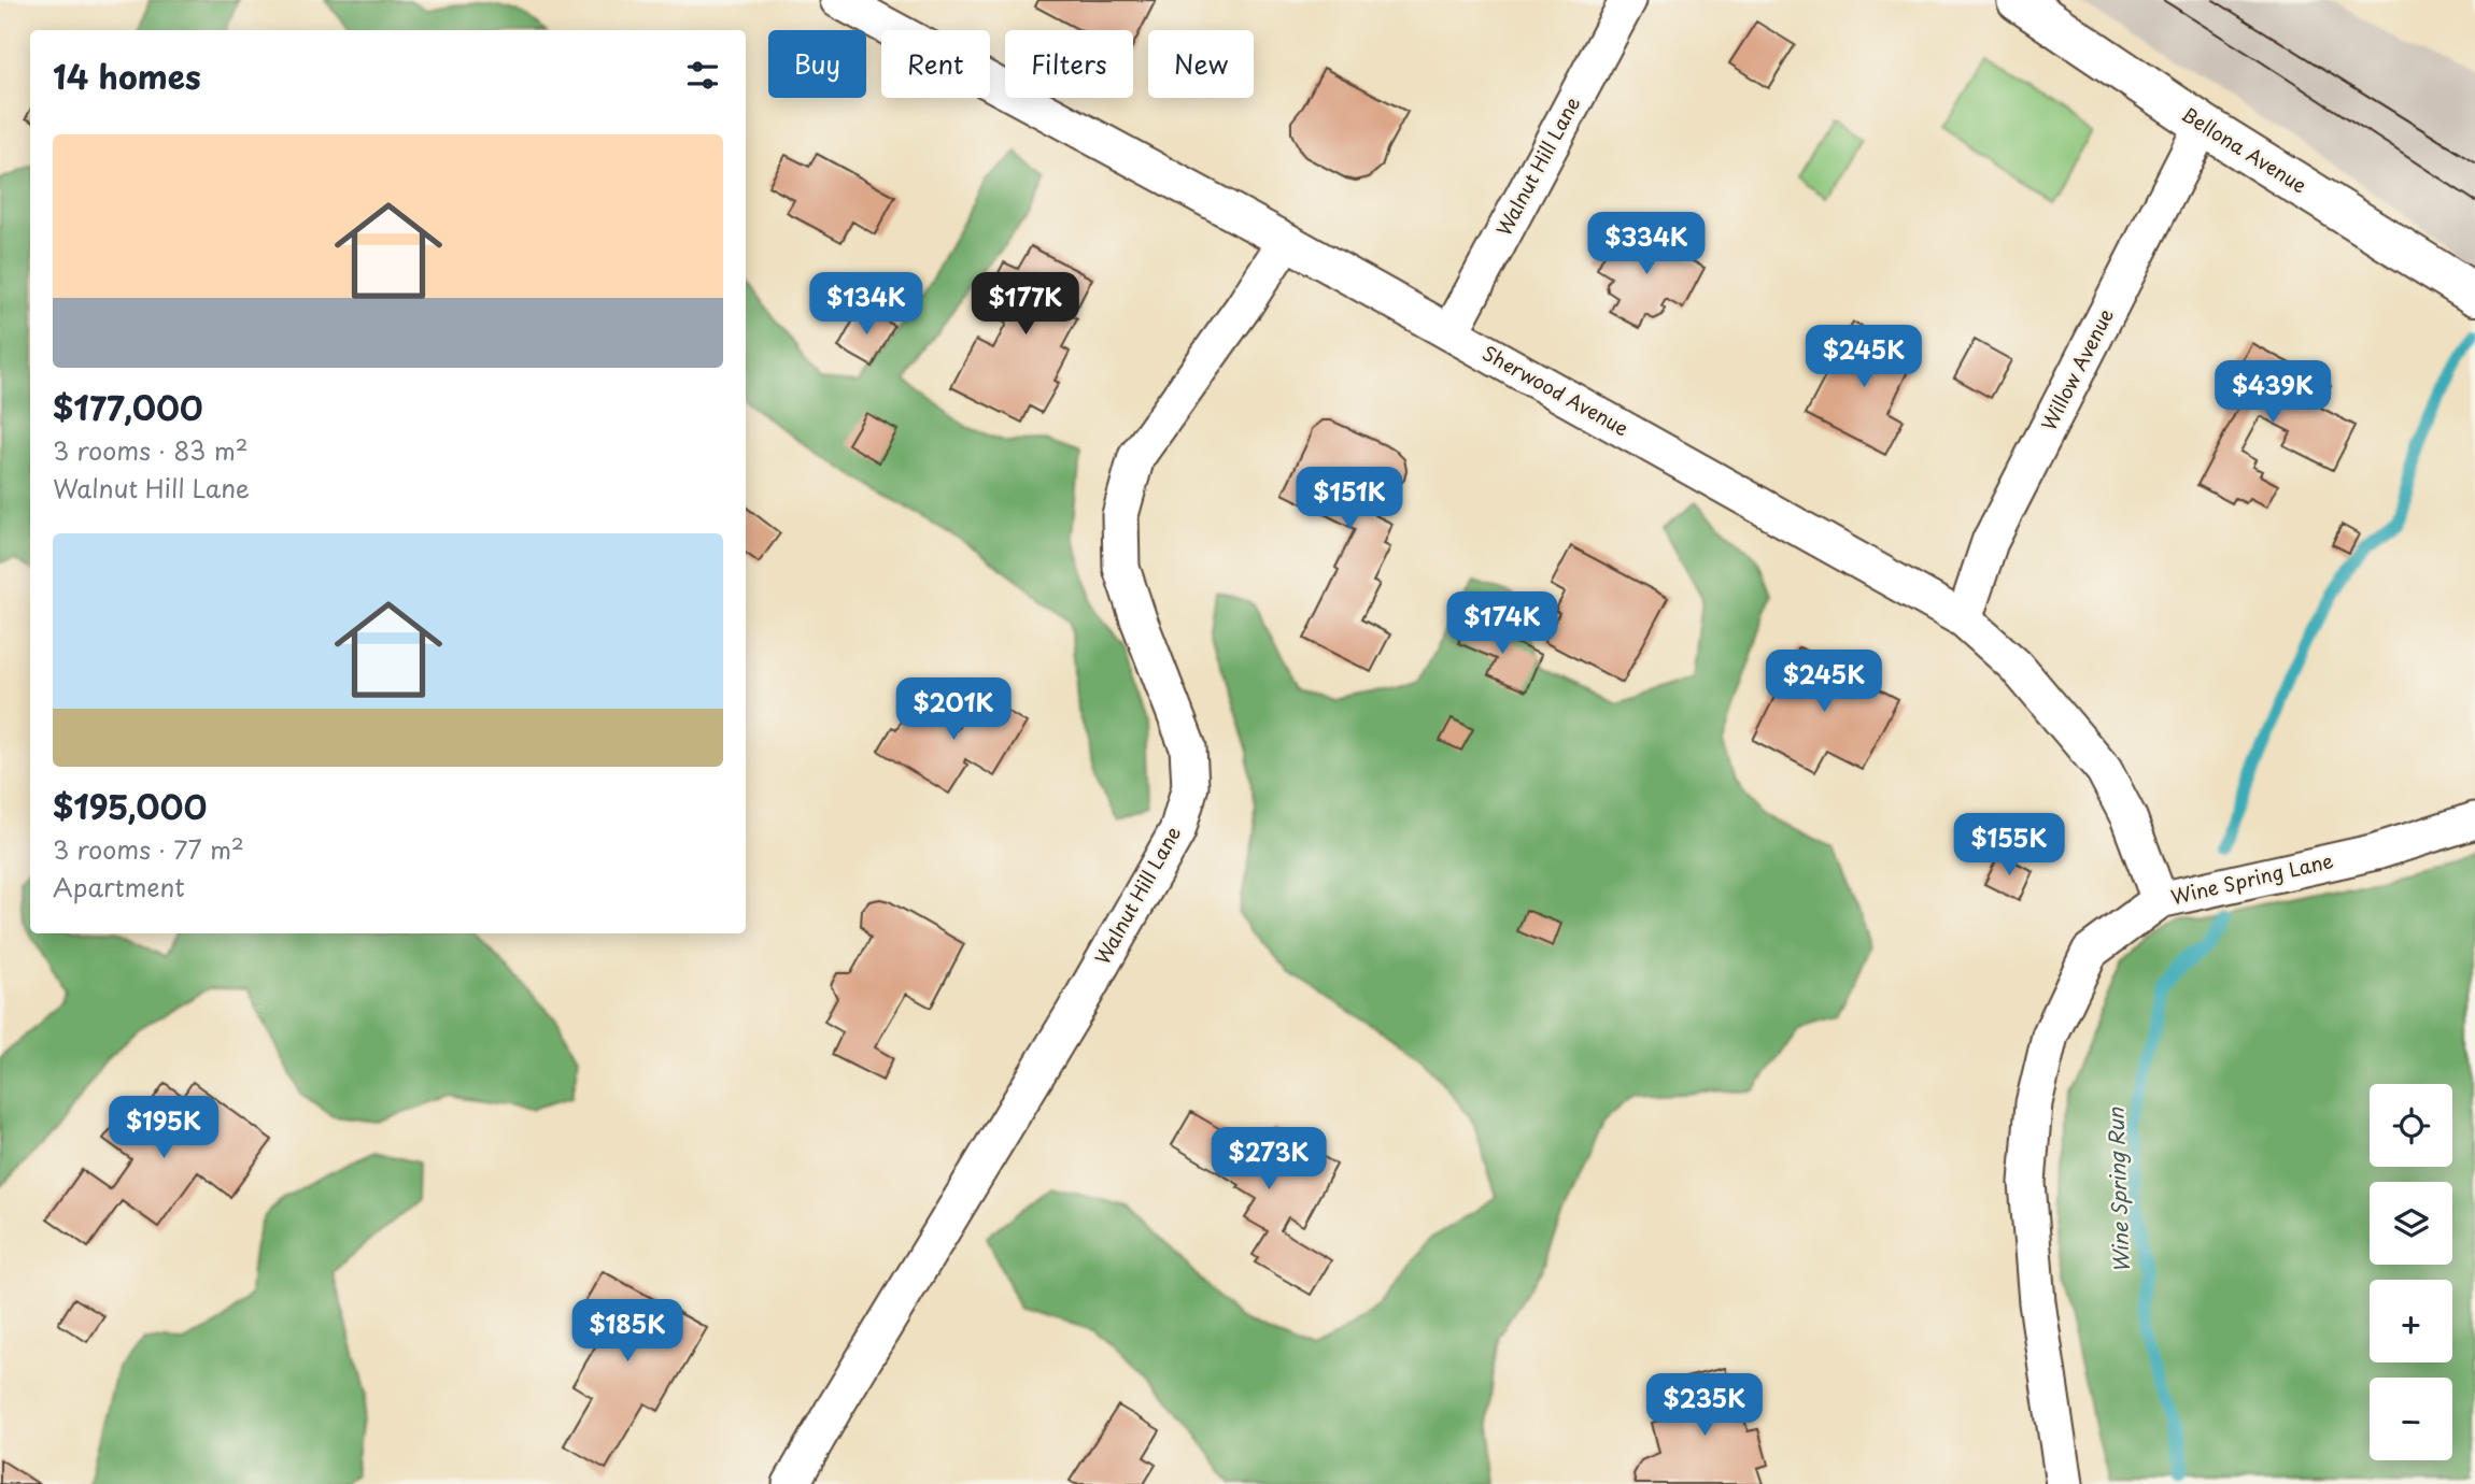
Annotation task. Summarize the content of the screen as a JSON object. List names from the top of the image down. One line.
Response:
{"streets":{"street":["Bellona Avenue","Walnut Hill Lane","Willow Avenue","Sherwood Avenue","Wine Spring Lane"]},"crossings":[["Bellona Avenue","Willow Avenue"],["Walnut Hill Lane","Sherwood Avenue"],["Willow Avenue","Sherwood Avenue"],["Sherwood Avenue","Wine Spring Lane"]],"water":["Wine Spring Run"],"page":{"chip":["Buy","Rent","Filters","New"],"heading":"14 homes","list":[{"name":"$177,000","note":"3 rooms · 83 m² · Walnut Hill Lane"},{"name":"$195,000","note":"3 rooms · 77 m² · Apartment"}],"price":["$334K","$134K","$177K","$245K","$439K","$151K","$174K","$245K","$201K","$155K","$195K","$273K","$185K","$235K"],"map_buttons":["+","−"]}}
